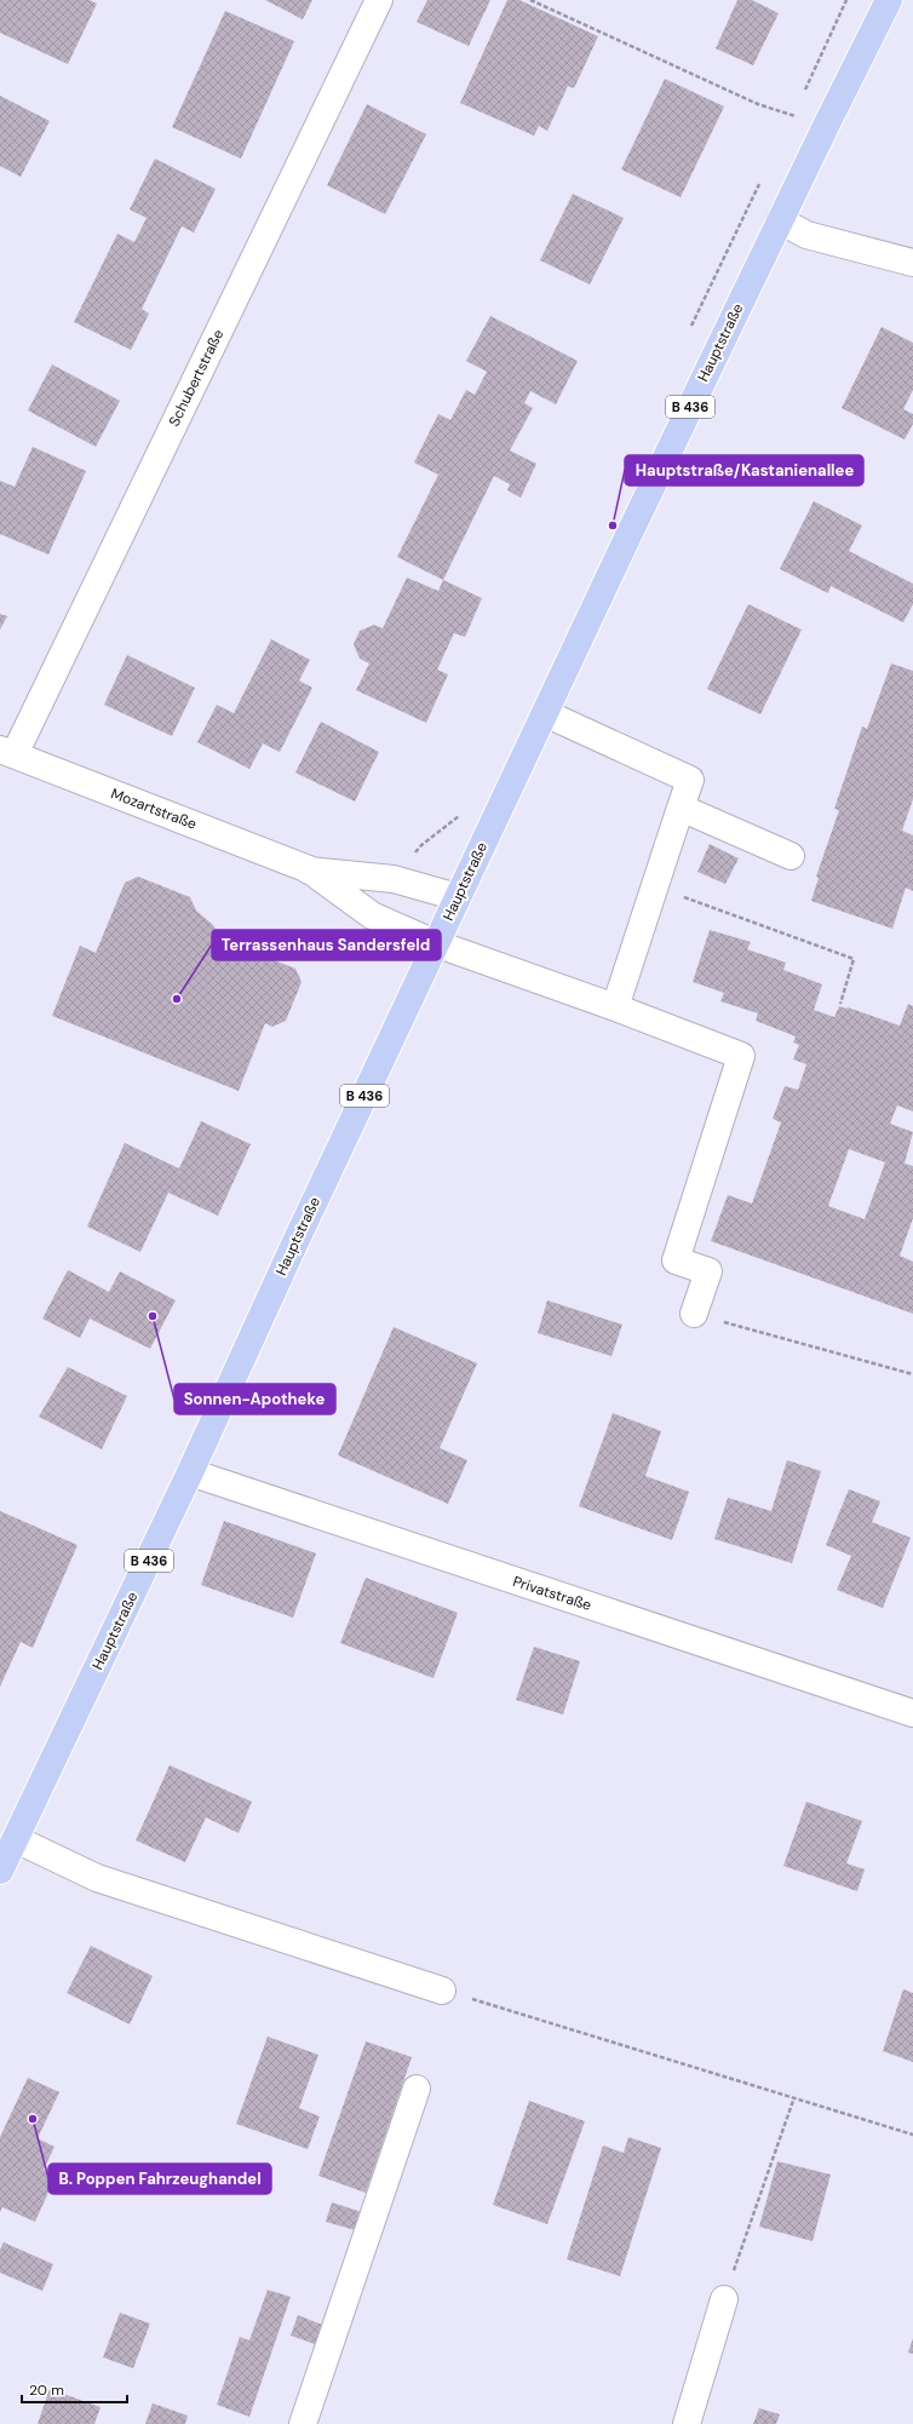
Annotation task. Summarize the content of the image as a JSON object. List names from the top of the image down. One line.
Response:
{"streets":{"main road":["Hauptstraße","B 436"],"street":["Schubertstraße","Mozartstraße","Privatstraße"]},"crossings":[["Hauptstraße","Mozartstraße"],["Hauptstraße","Privatstraße"],["Schubertstraße","Mozartstraße"]],"places":["Hauptstraße/Kastanienallee","Terrassenhaus Sandersfeld","Sonnen-Apotheke","B. Poppen Fahrzeughandel"],"scale_bar":"20 m"}
